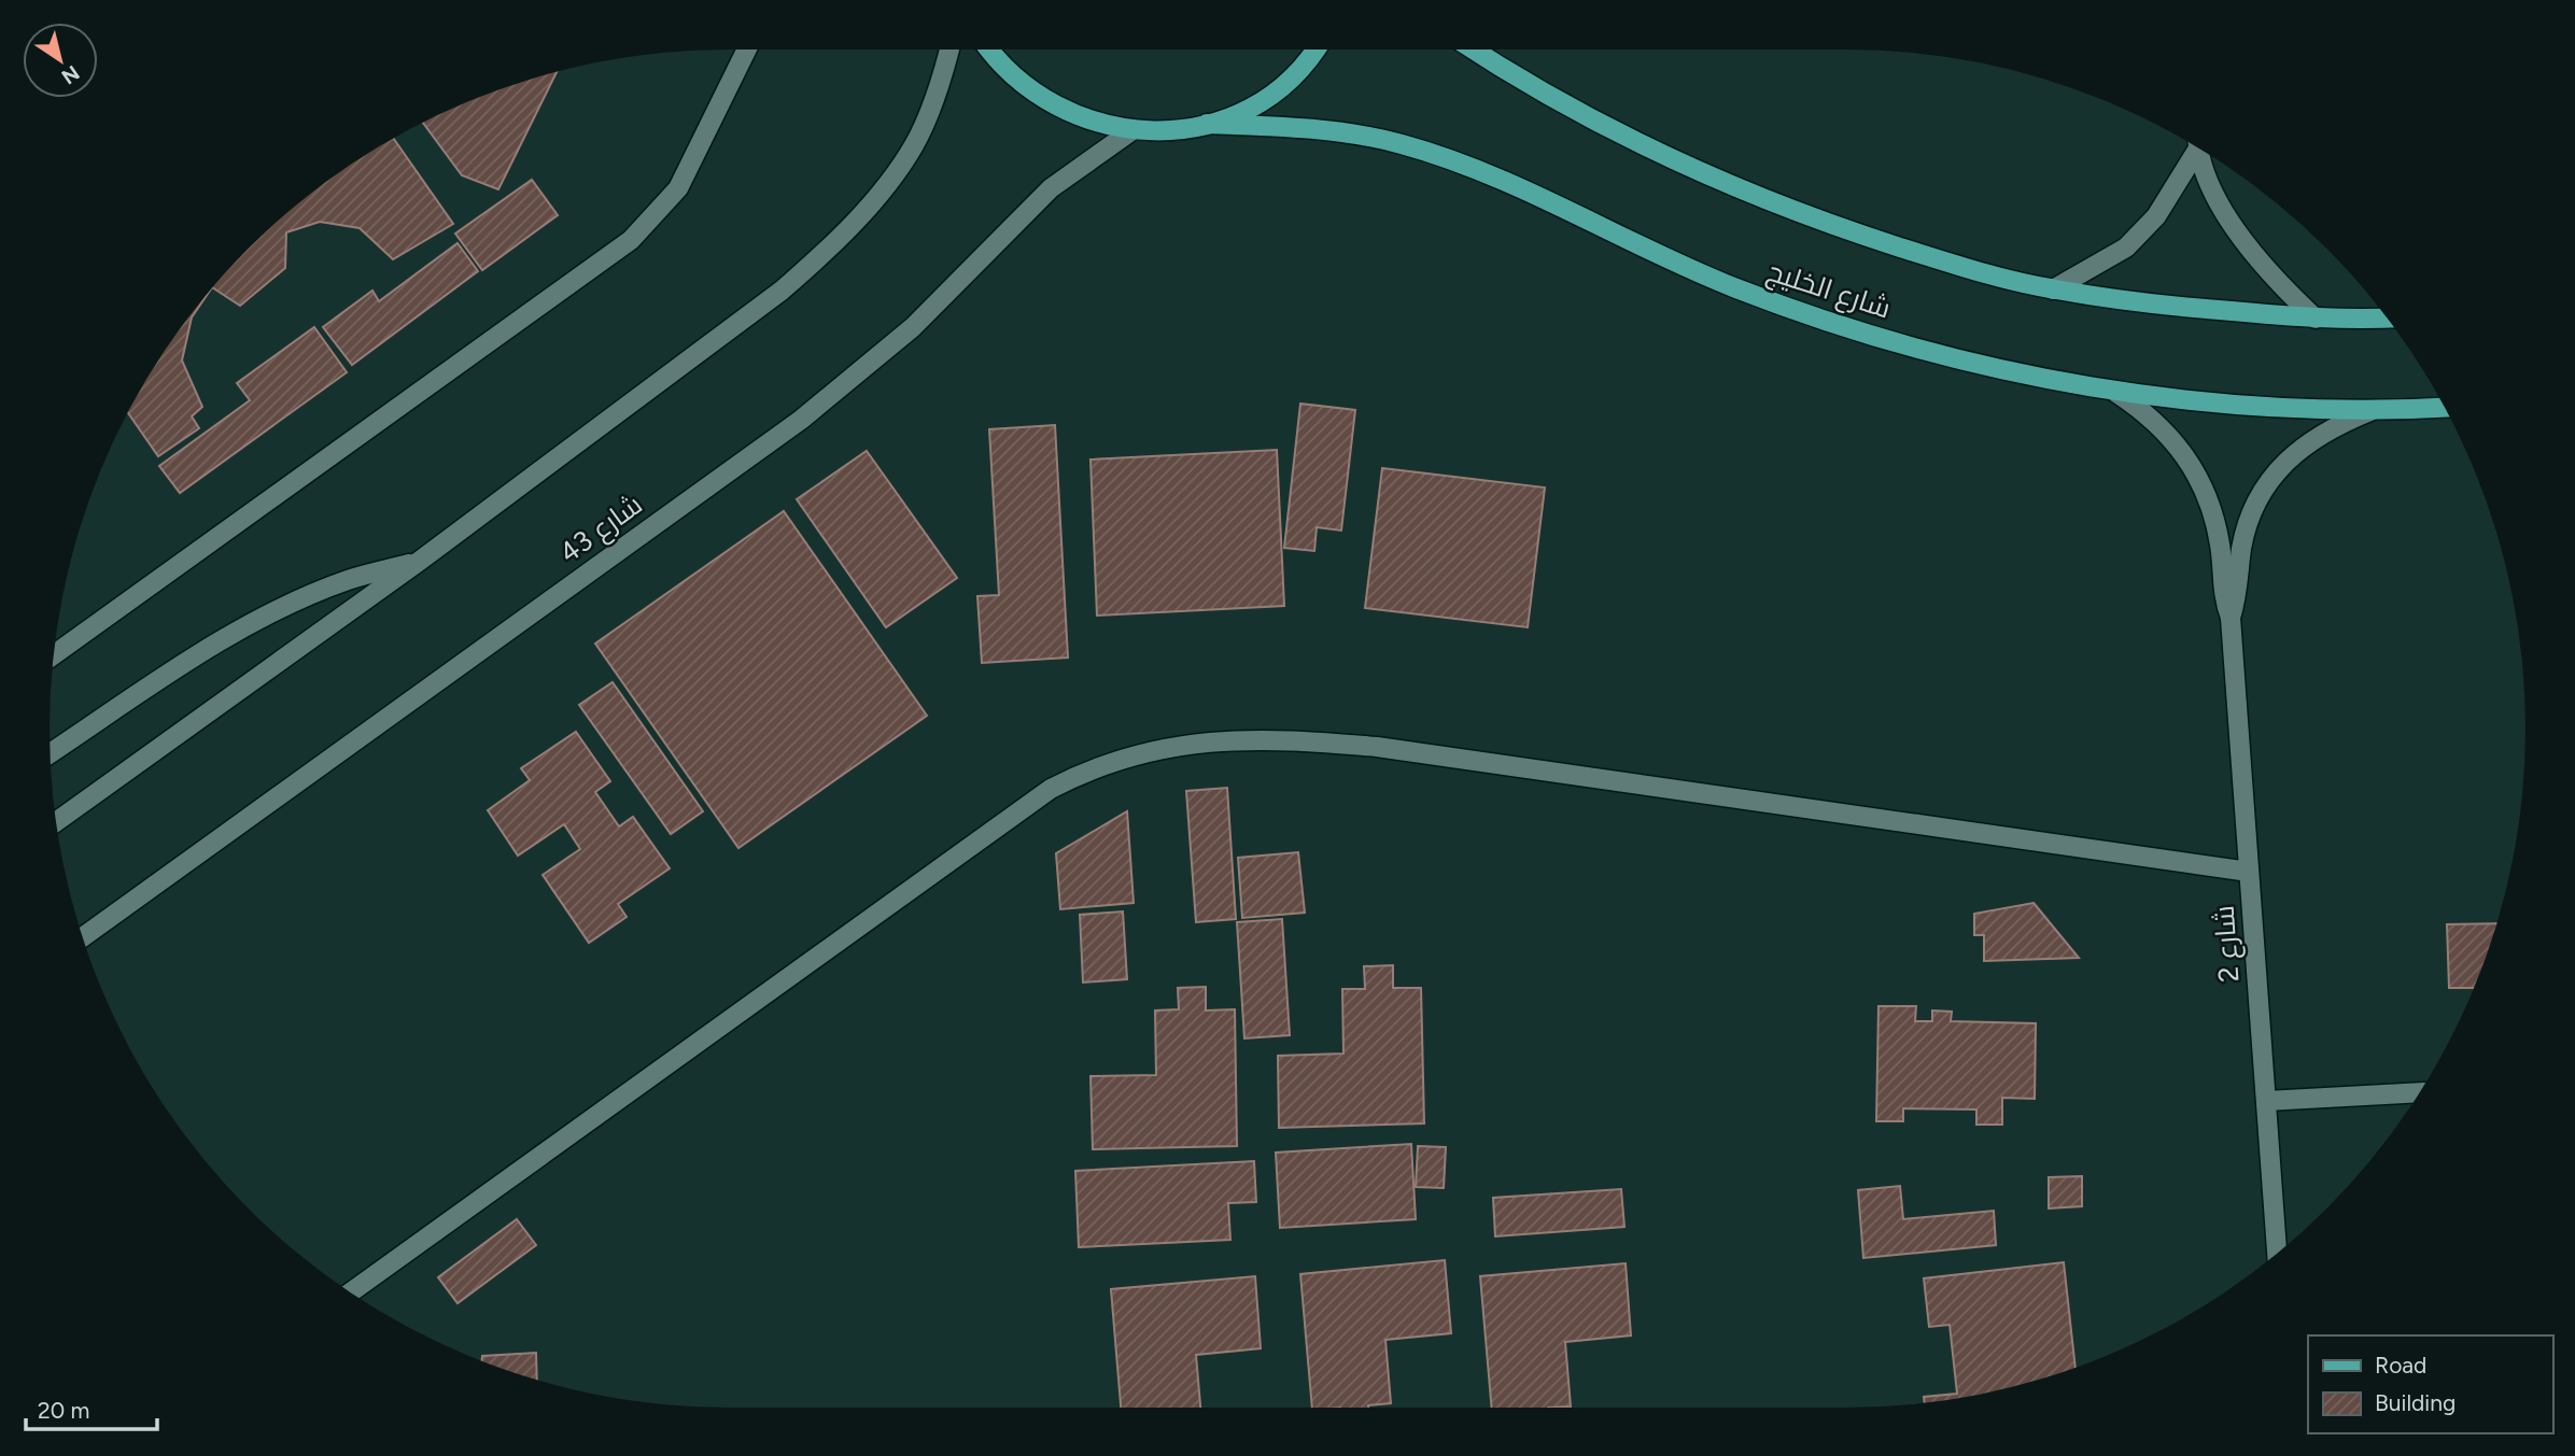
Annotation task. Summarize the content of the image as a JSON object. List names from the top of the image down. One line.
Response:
{"streets":{"main road":["شارع الخليج"],"street":["شارع 43","شارع 2"]},"crossings":[["شارع الخليج","شارع 2"]],"legend":["Road","Building"],"scale_bar":"20 m","north":"bottom right"}
